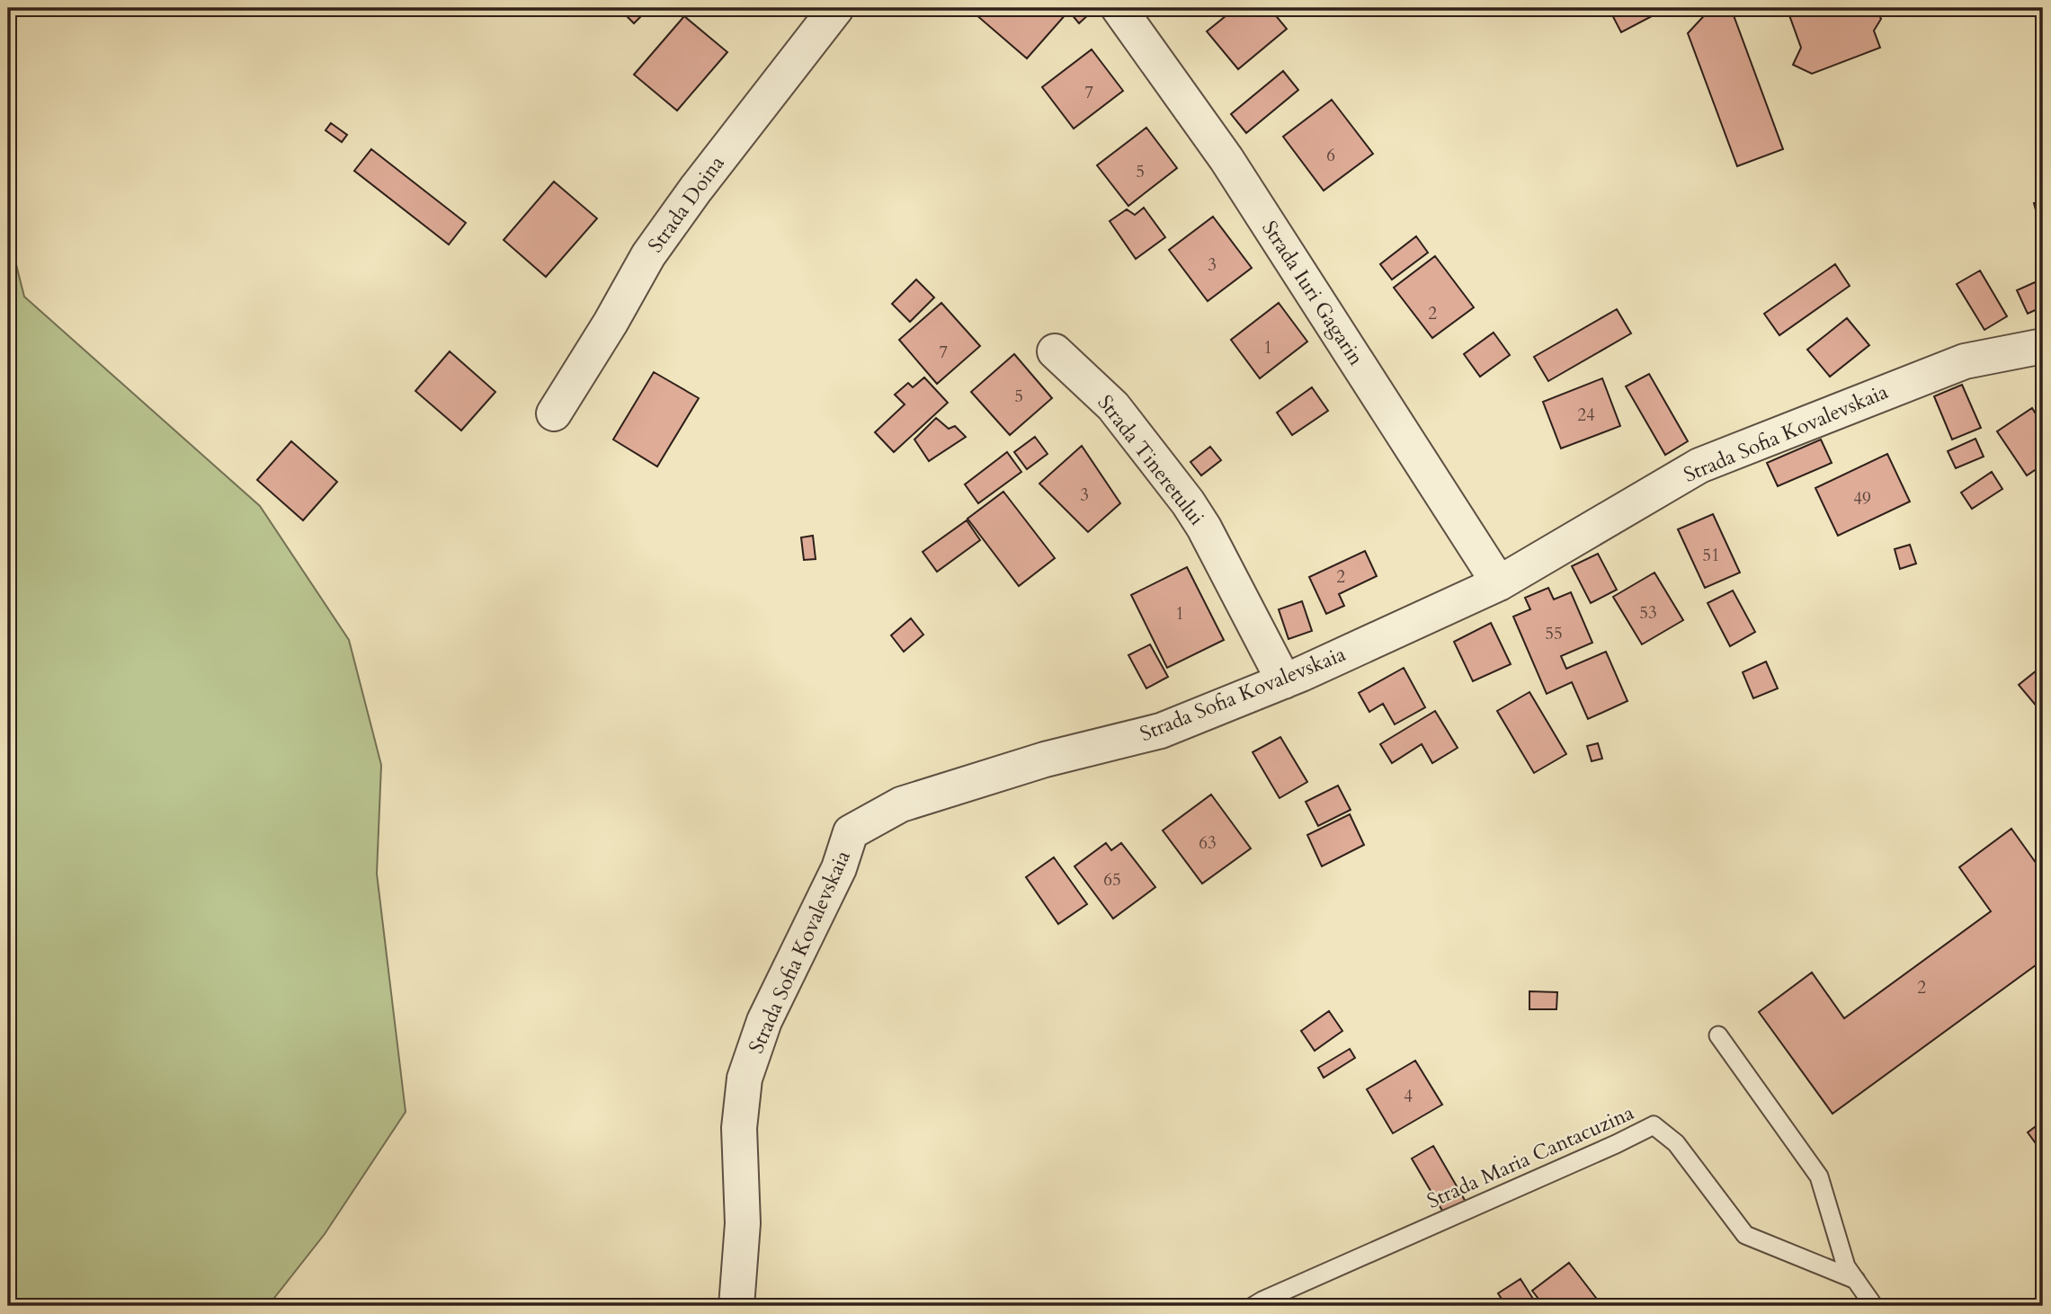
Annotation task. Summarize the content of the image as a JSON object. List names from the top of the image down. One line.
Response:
{"streets":{"street":["Strada Doina","Strada Iuri Gagarin","Strada Sofia Kovalevskaia","Strada Tineretului"],"lane":["Strada Maria Cantacuzina"]},"crossings":[["Strada Iuri Gagarin","Strada Sofia Kovalevskaia"],["Strada Sofia Kovalevskaia","Strada Tineretului"]],"house_numbers":["7","6","5","3","2","1","7","5","24","3","49","51","2","53","1","55","63","65","2","4"]}
